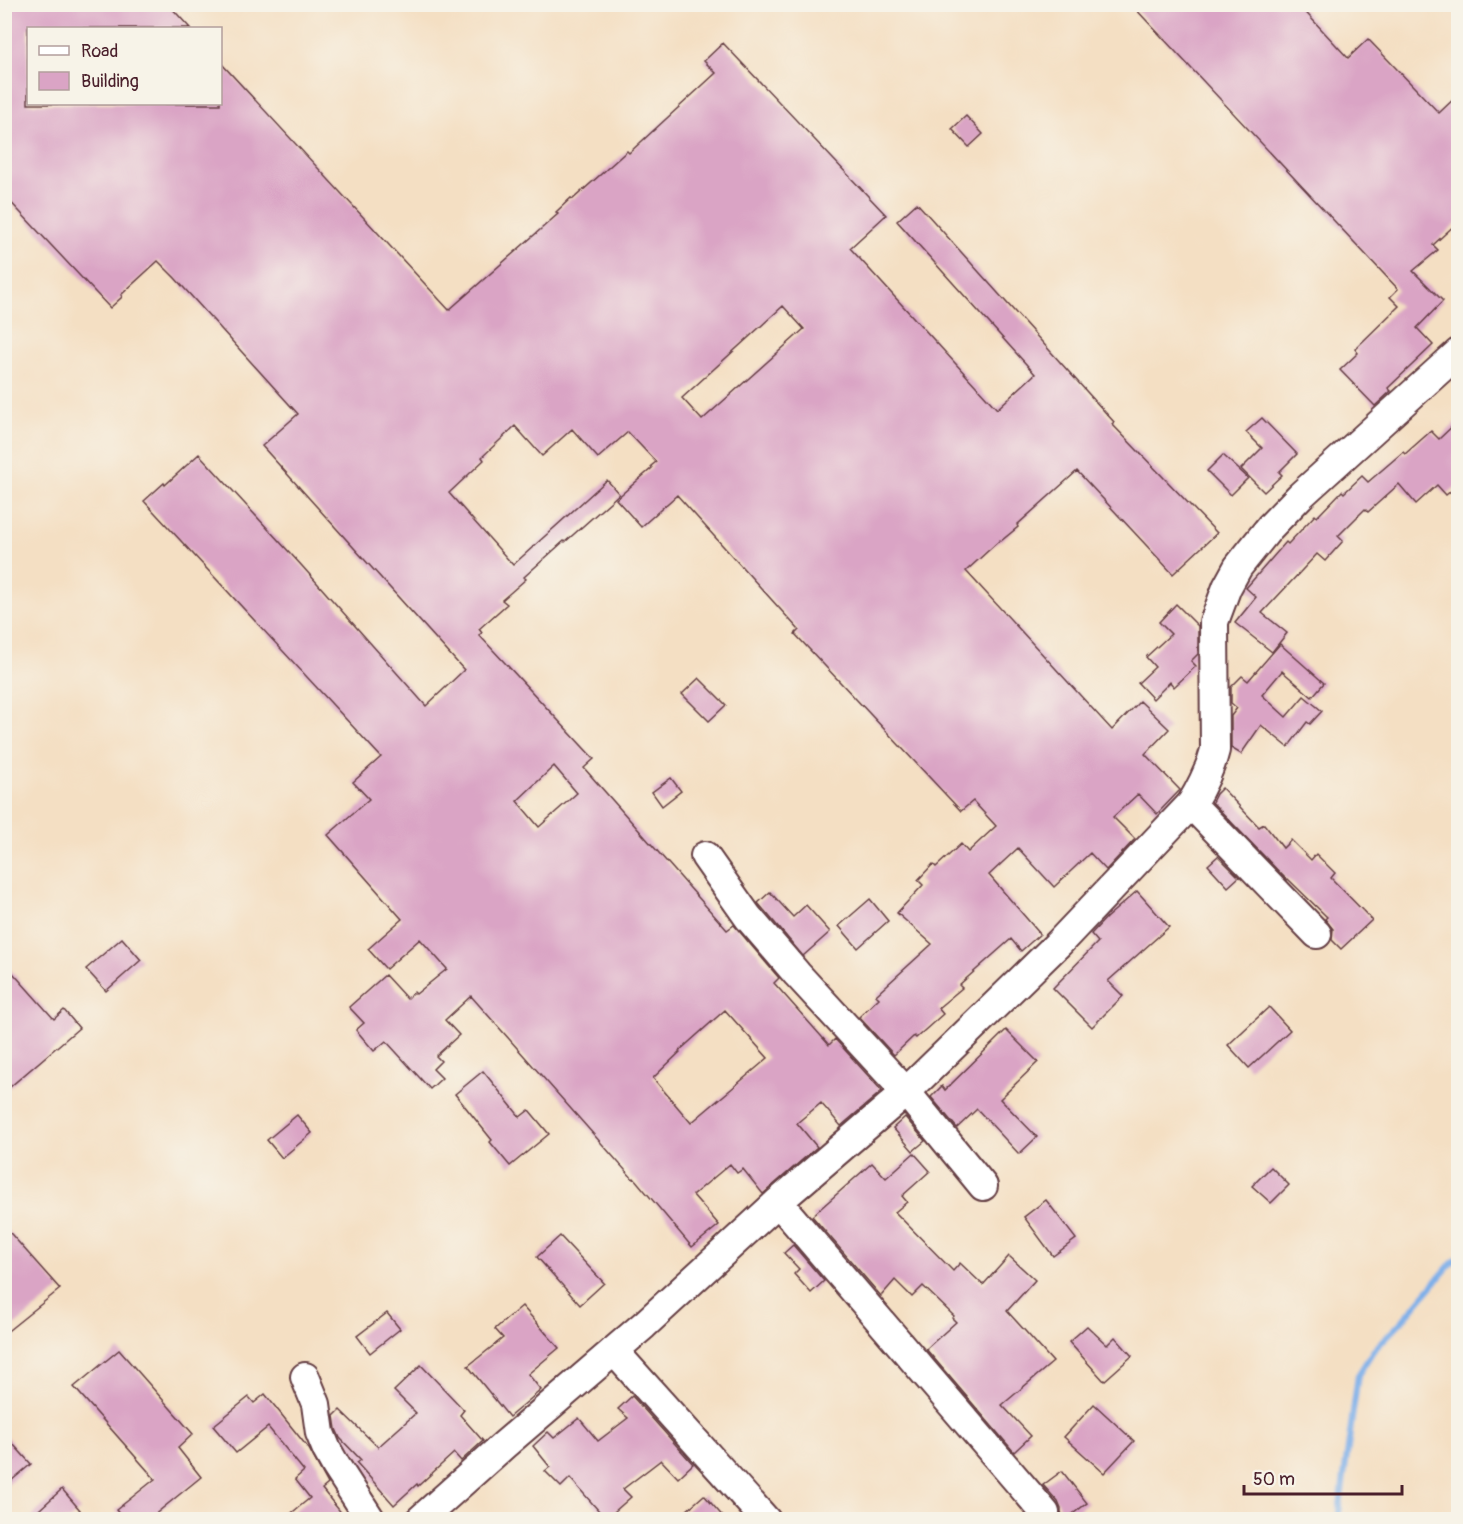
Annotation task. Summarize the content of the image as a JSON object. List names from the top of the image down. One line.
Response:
{"legend":["Road","Building"],"scale_bar":"50 m"}
